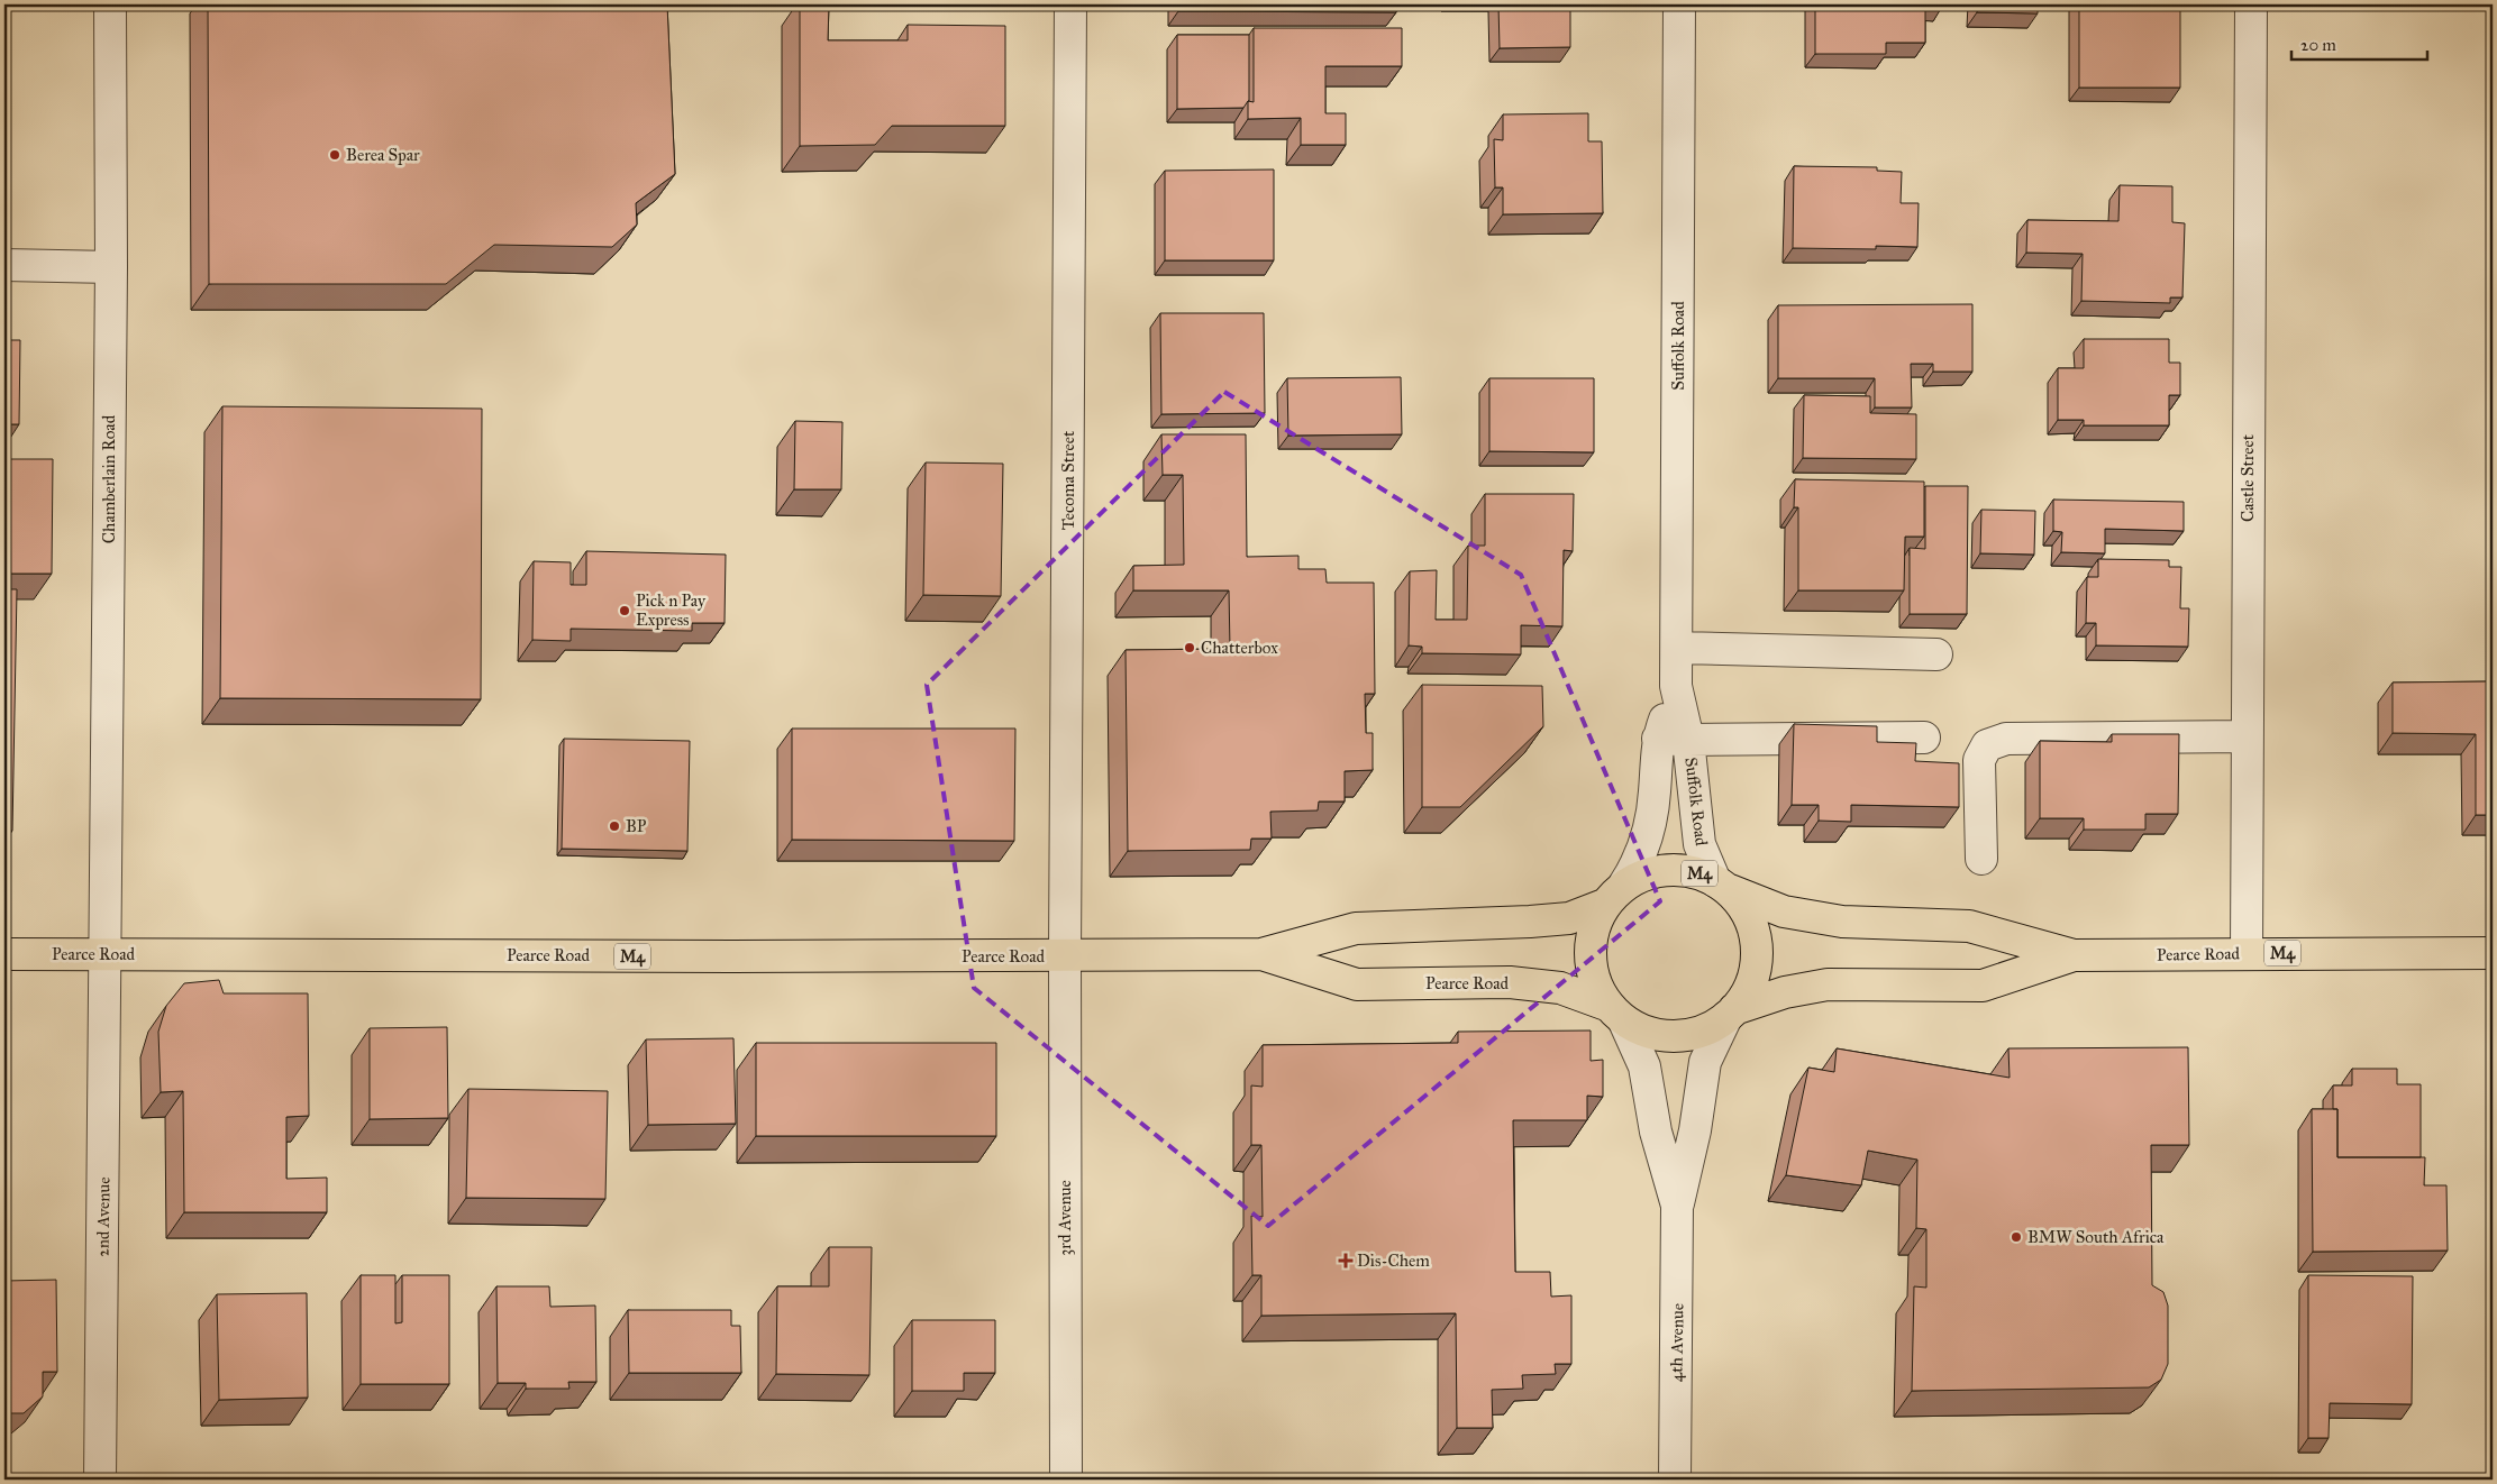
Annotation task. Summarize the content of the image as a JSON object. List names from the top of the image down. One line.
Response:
{"streets":{"main road":["M4","Pearce Road"],"street":["Suffolk Road","Castle Street","Chamberlain Road","Tecoma Street","2nd Avenue","3rd Avenue","4th Avenue"]},"crossings":[["Suffolk Road","Pearce Road"],["Suffolk Road","4th Avenue"],["Castle Street","Pearce Road"],["Chamberlain Road","Pearce Road"],["Chamberlain Road","2nd Avenue"],["Tecoma Street","Pearce Road"],["Tecoma Street","3rd Avenue"],["Pearce Road","2nd Avenue"],["Pearce Road","3rd Avenue"],["Pearce Road","4th Avenue"]],"places":{"other":["Berea Spar","Pick n Pay Express","Chatterbox","BP","BMW South Africa"],"health":["Dis-Chem"]},"scale_bar":"20 m"}
